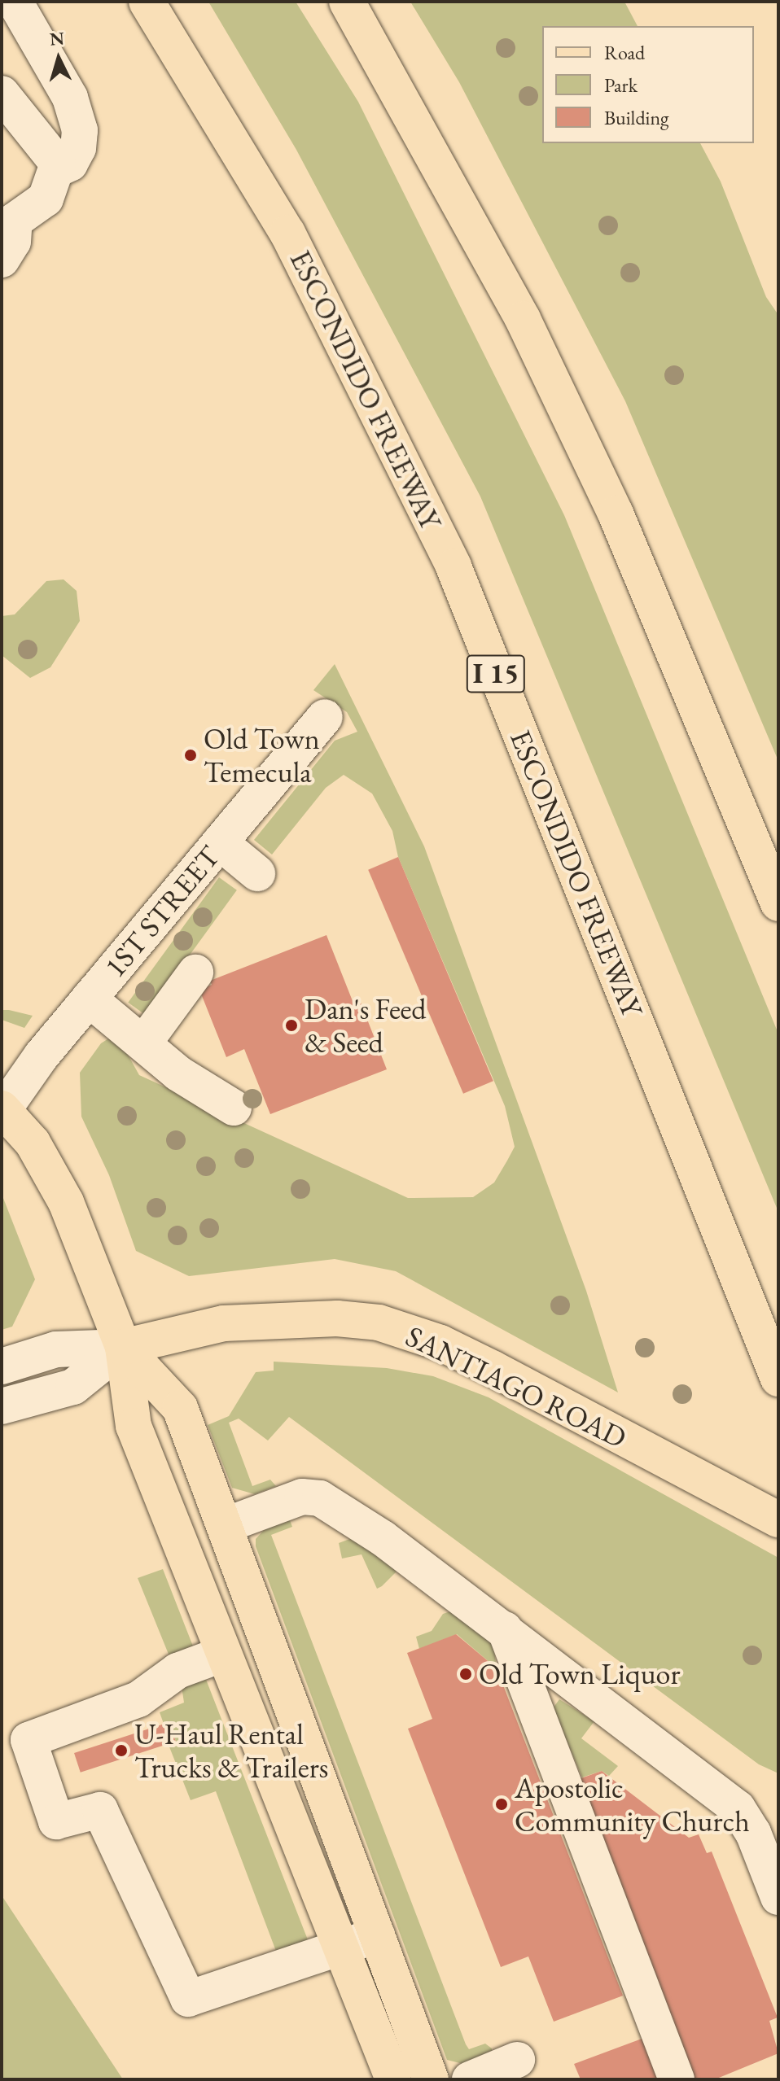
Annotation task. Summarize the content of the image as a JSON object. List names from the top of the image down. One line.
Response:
{"streets":{"main road":["ESCONDIDO FREEWAY","I 15","SANTIAGO ROAD"],"street":["1ST STREET"]},"places":["Old Town Temecula","Dan's Feed & Seed","Old Town Liquor","U-Haul Rental Trucks & Trailers","Apostolic Community Church"],"legend":["Road","Park","Building"],"north":"top"}
